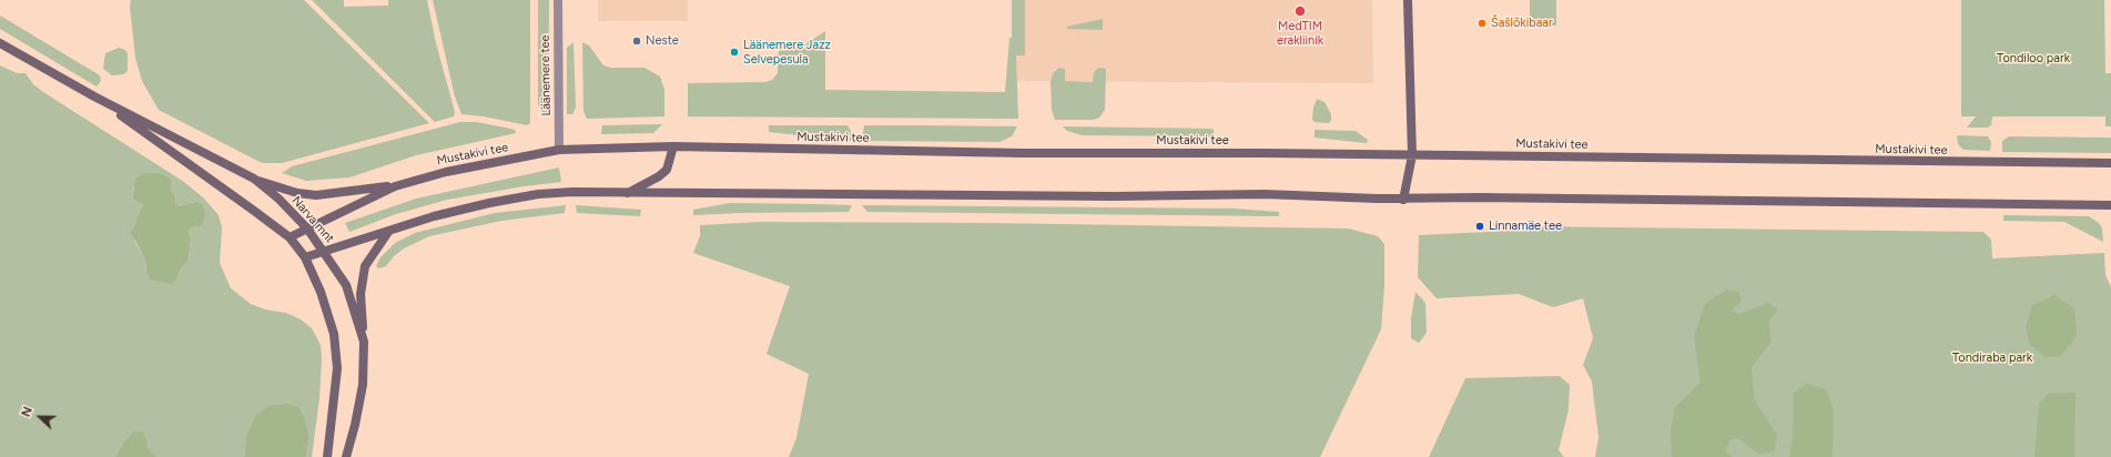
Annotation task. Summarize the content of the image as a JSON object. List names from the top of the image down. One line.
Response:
{"streets":{"main road":["Mustakivi tee","Narva mnt"],"street":["Läänemere tee"]},"crossings":[["Läänemere tee","Mustakivi tee"],["Mustakivi tee","Narva mnt"]],"parks":["Tondiloo park","Tondiraba park"],"places":["MedTIM erakliinik","Šašlõkibaar","Neste","Läänemere Jazz Selvepesula","Linnamäe tee"],"north":"left"}
